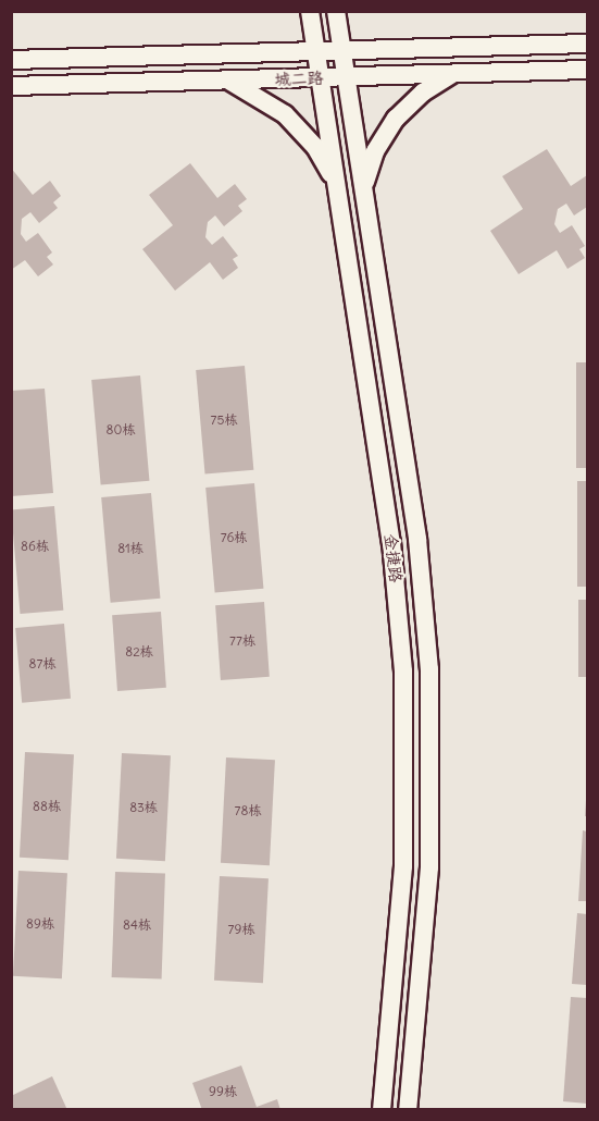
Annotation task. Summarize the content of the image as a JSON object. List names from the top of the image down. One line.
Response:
{"streets":{"street":["城二路","金捷路"]},"crossings":[["城二路","金捷路"]],"house_numbers":["75栋","80栋","76栋","86栋","81栋","77栋","82栋","87栋","88栋","83栋","78栋","89栋","84栋","79栋","99栋"]}
